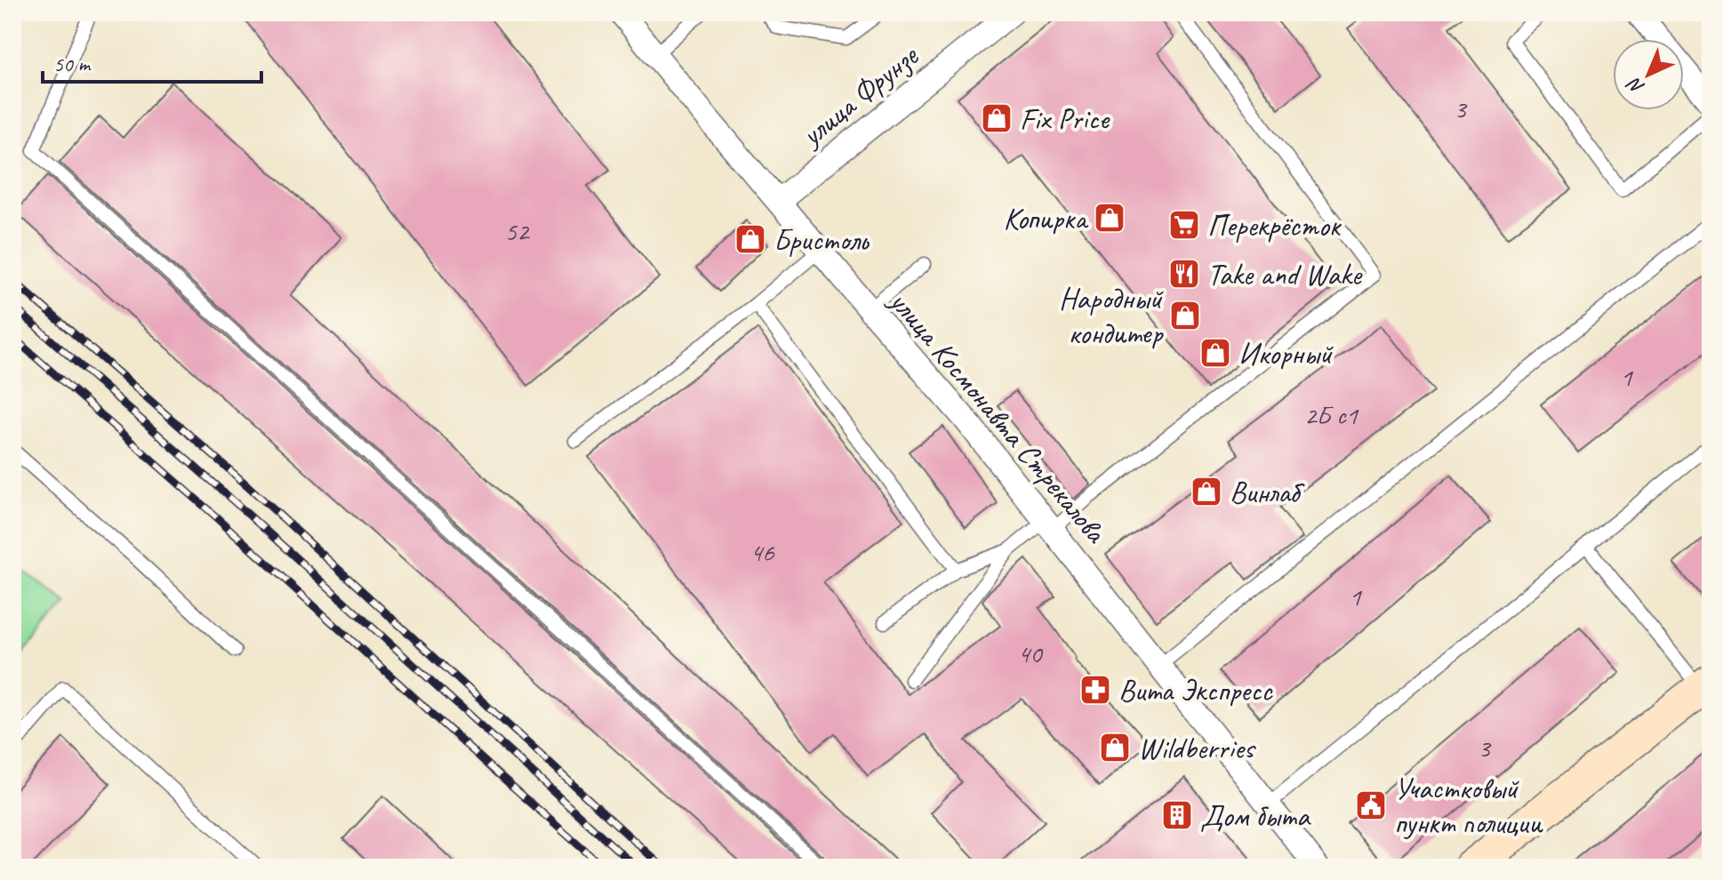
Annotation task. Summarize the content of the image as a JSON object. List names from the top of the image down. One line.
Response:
{"streets":{"street":["улица Фрунзе","улица Космонавта Стрекалова"]},"crossings":[["улица Фрунзе","улица Космонавта Стрекалова"]],"places":{"shop":["Fix Price","Копирка","Бристоль","Народный кондитер","Икорный","Винлаб","Wildberries"],"supermarket":["Перекрёсток"],"restaurant":["Take and Wake"],"pharmacy":["Вита Экспресс"],"public building":["Участковый пункт полиции"],"building":["Дом быта"]},"house_numbers":["3","52","1","2Б с1","46","1","40","3"],"scale_bar":"50 m","north":"bottom left"}
